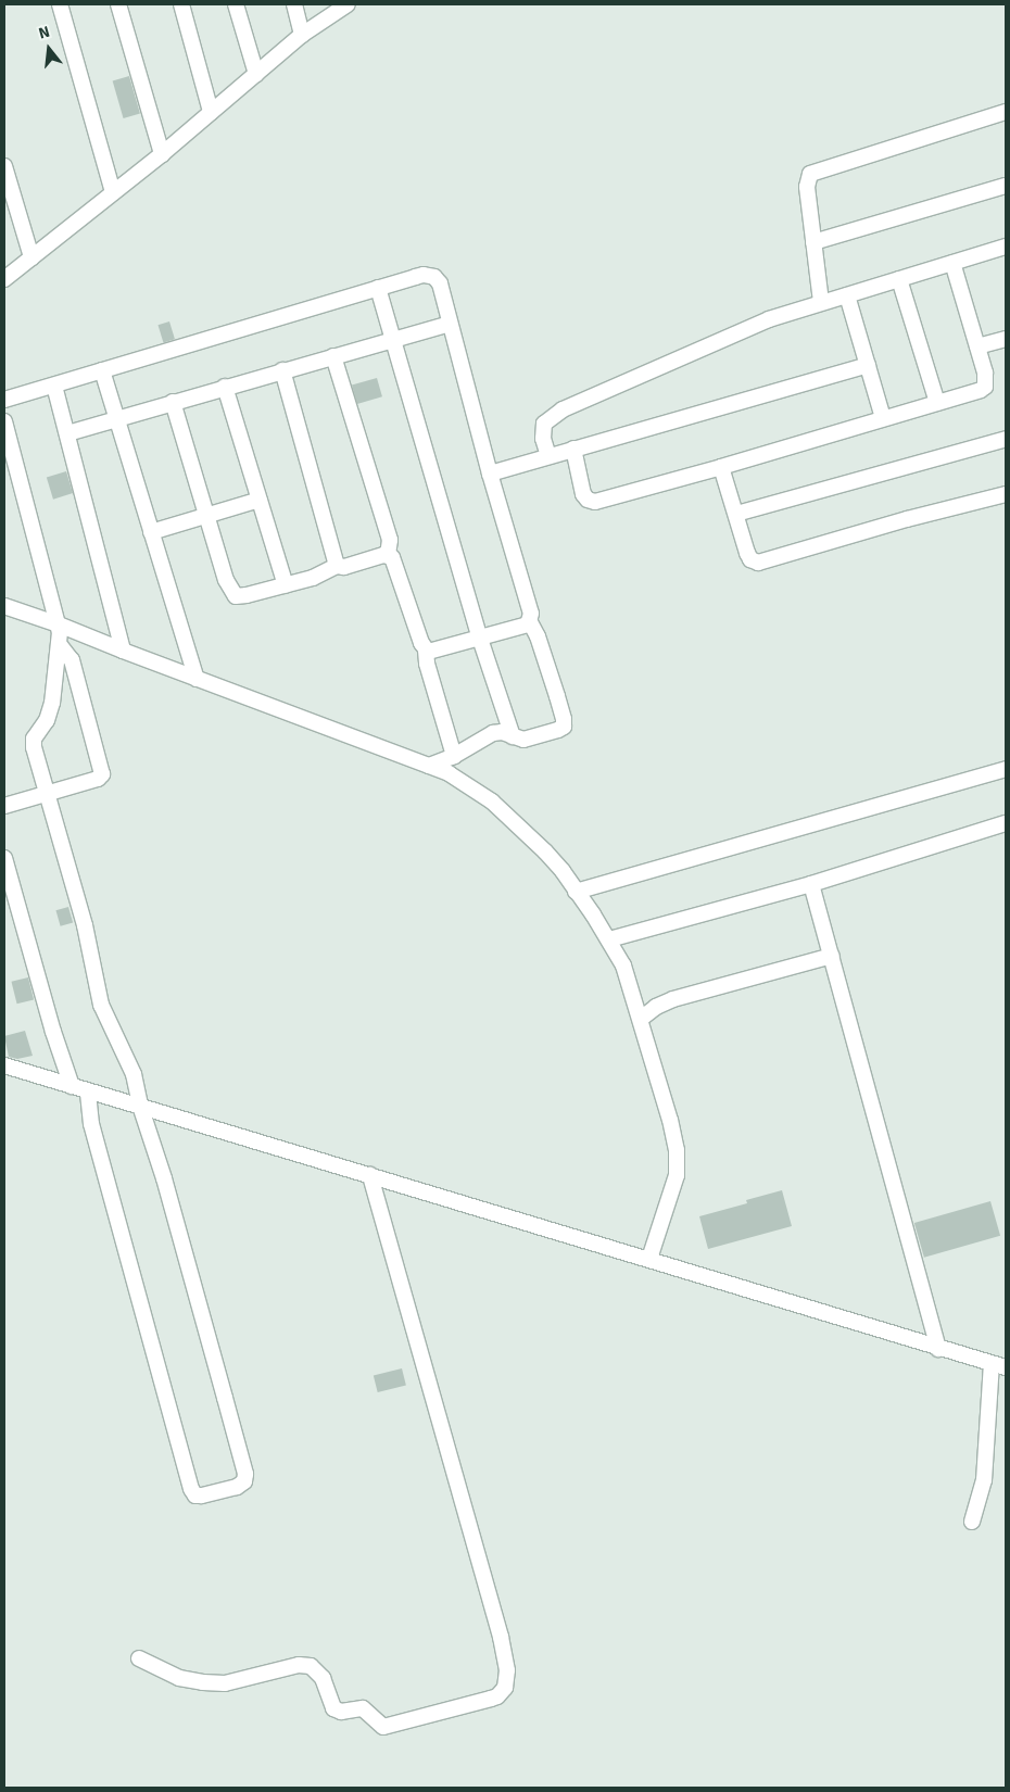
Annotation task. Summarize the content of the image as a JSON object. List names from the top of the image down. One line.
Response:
{"north":"top"}
